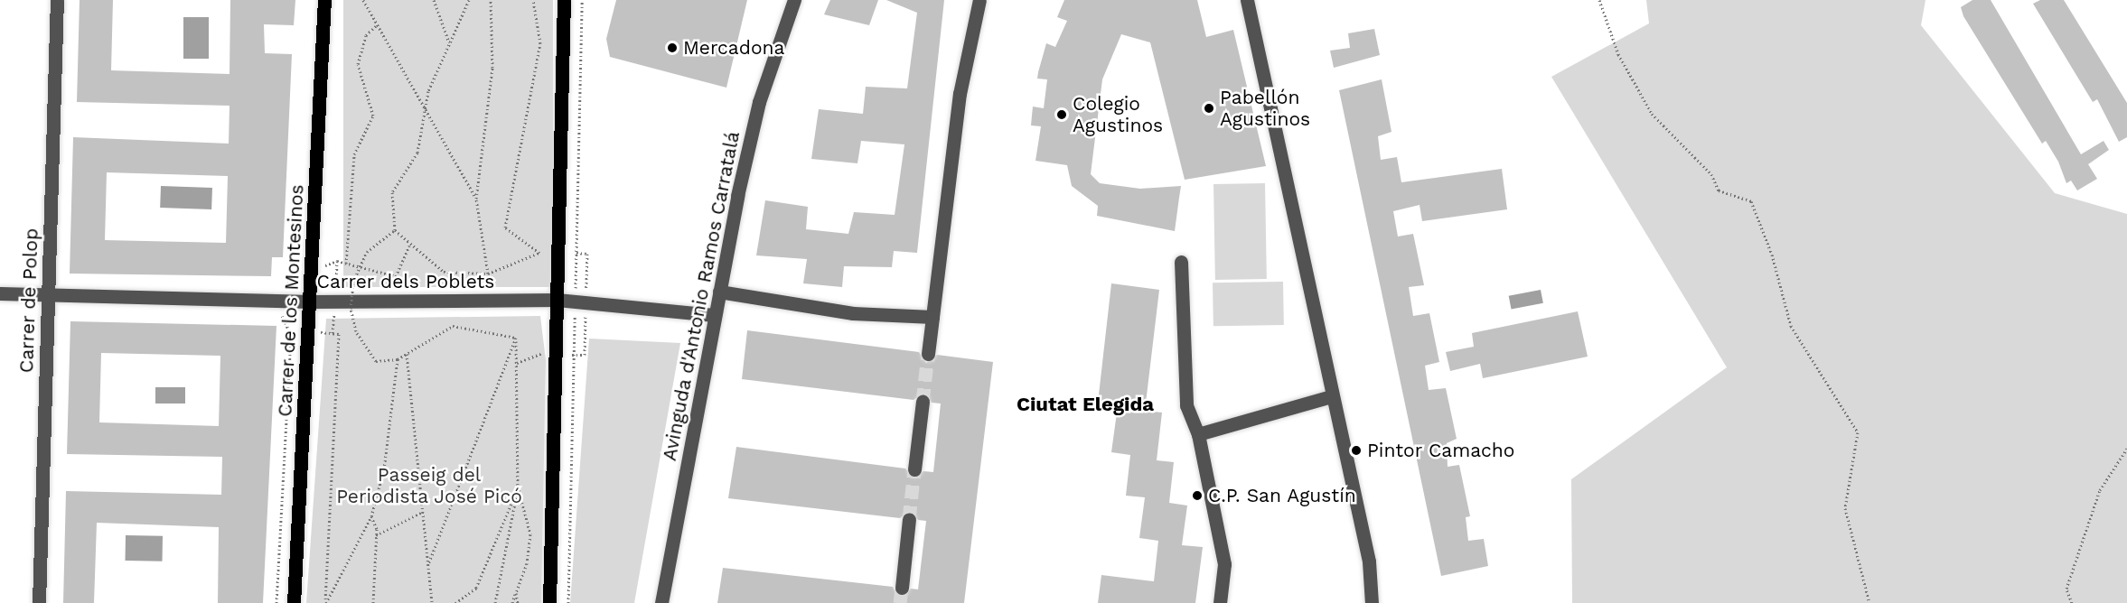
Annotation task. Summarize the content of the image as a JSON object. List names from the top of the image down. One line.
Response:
{"streets":{"main road":["Carrer de los Montesinos"],"street":["Carrer dels Poblets","Avinguda d'Antonio Ramos Carratalá","Carrer de Polop"]},"crossings":[["Carrer dels Poblets","Avinguda d'Antonio Ramos Carratalá"],["Carrer dels Poblets","Carrer de Polop"],["Carrer dels Poblets","Carrer de los Montesinos"]],"districts":["Ciutat Elegida"],"parks":["Passeig del Periodista José Picó"],"places":["Mercadona","Pabellón Agustinos","Colegio Agustinos","Pintor Camacho","C.P. San Agustín"]}
